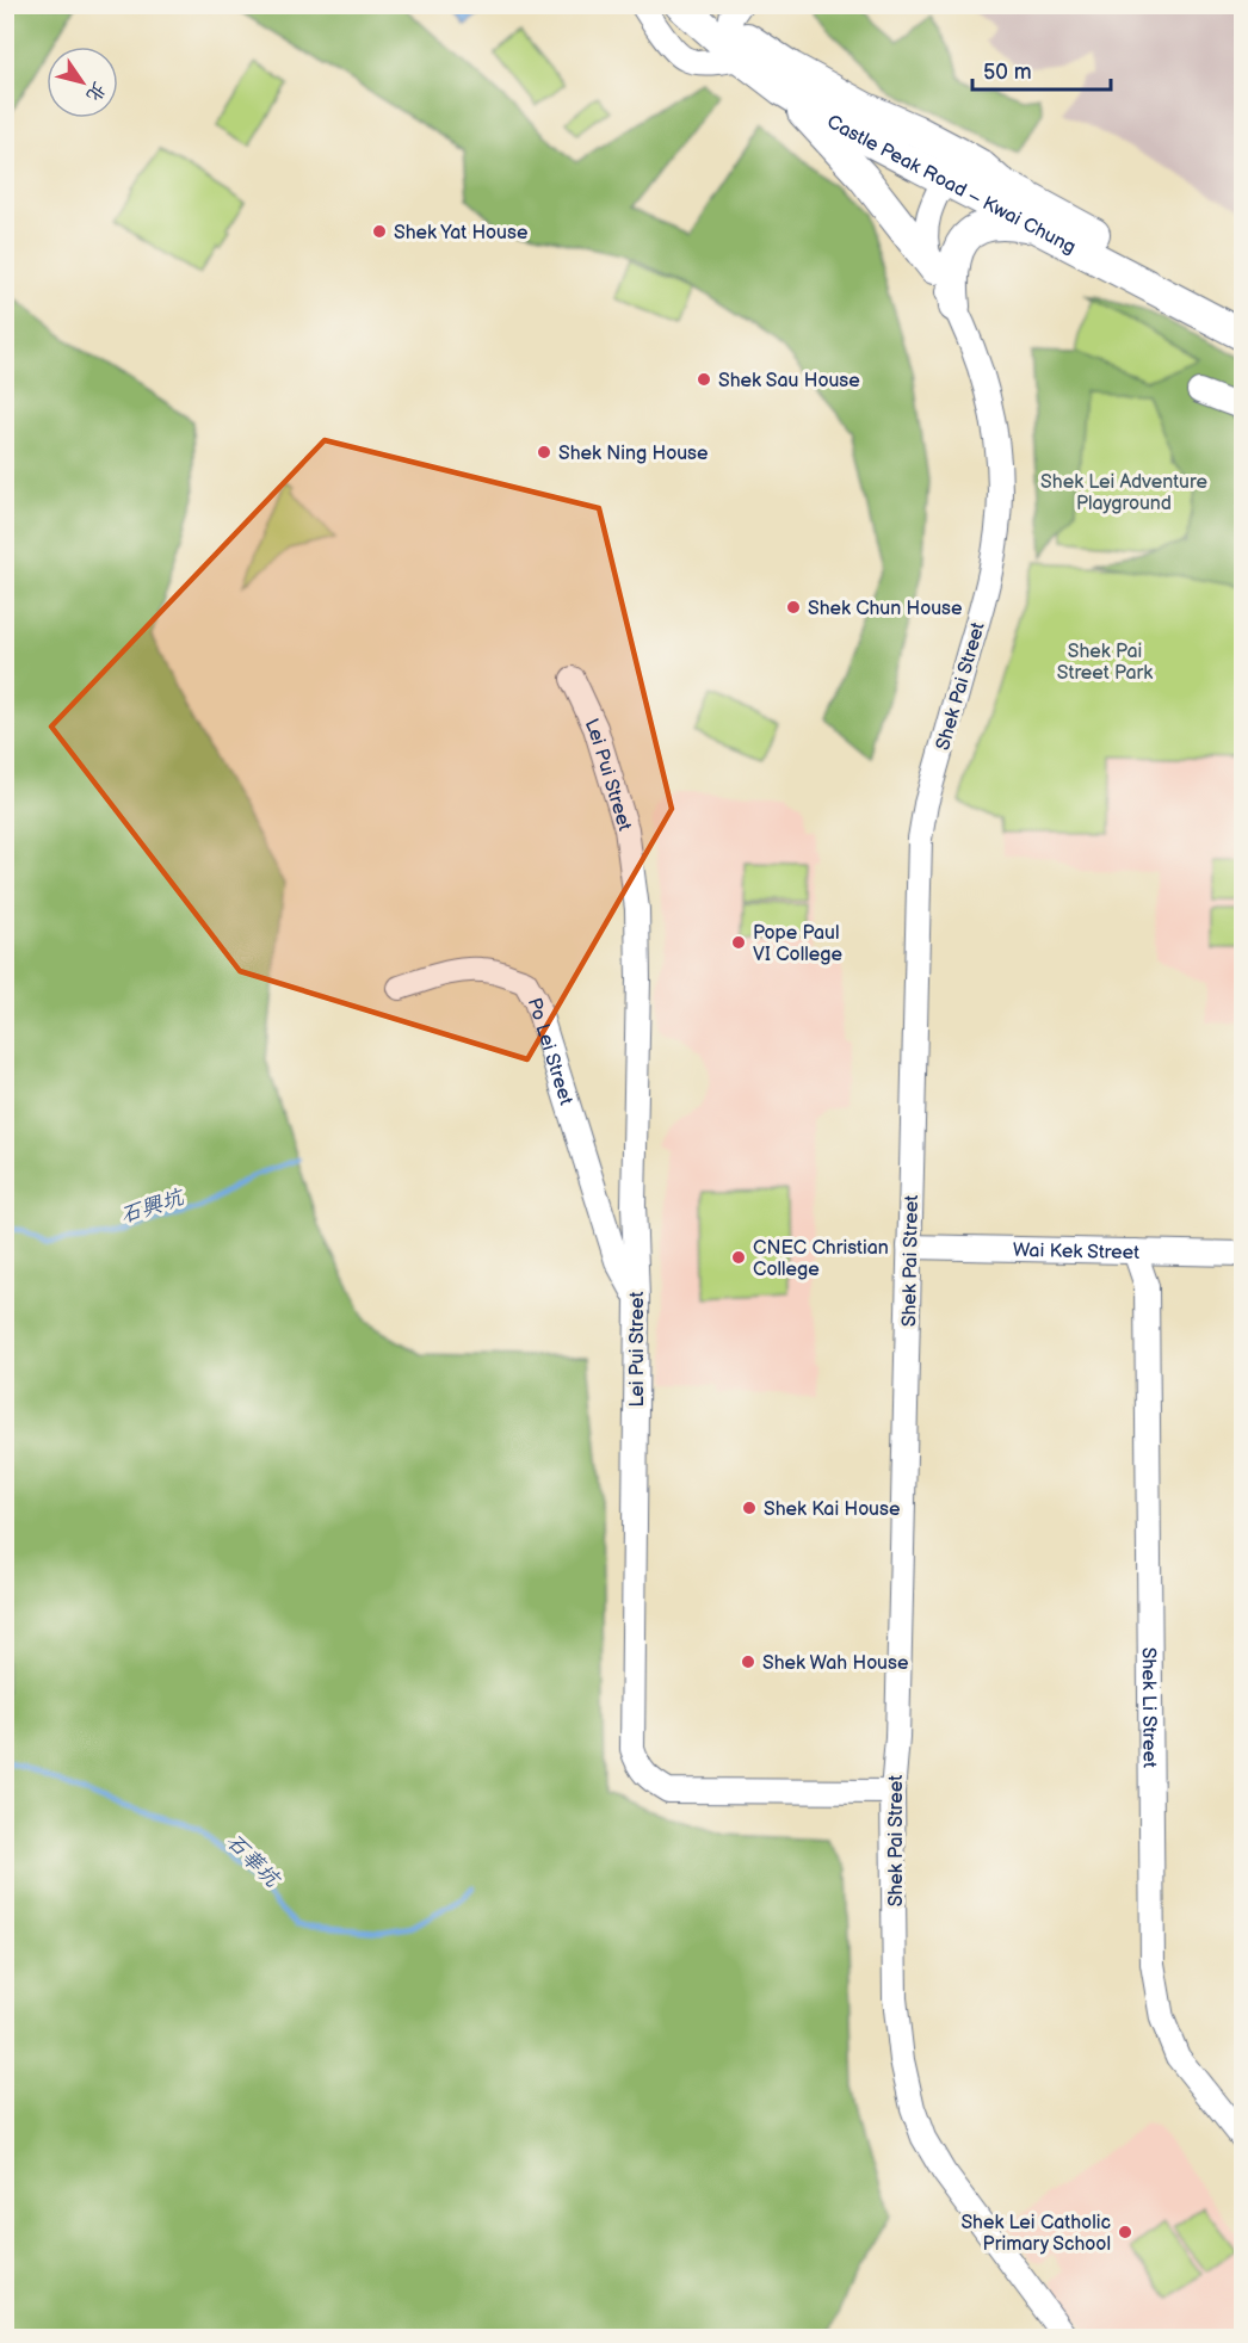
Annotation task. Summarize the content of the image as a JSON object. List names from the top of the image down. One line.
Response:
{"streets":{"main road":["Castle Peak Road – Kwai Chung"],"street":["Shek Pai Street","Lei Pui Street","Po Lei Street","Wai Kek Street","Shek Li Street"]},"crossings":[["Castle Peak Road – Kwai Chung","Shek Pai Street"],["Shek Pai Street","Lei Pui Street"],["Shek Pai Street","Wai Kek Street"],["Lei Pui Street","Po Lei Street"],["Wai Kek Street","Shek Li Street"]],"water":["石興坑","石華坑"],"parks":["Shek Lei Adventure Playground","Shek Pai Street Park"],"places":["Shek Yat House","Shek Sau House","Shek Ning House","Shek Chun House","Pope Paul VI College","CNEC Christian College","Shek Kai House","Shek Wah House","Shek Lei Catholic Primary School"],"scale_bar":"50 m","north":"bottom right"}
